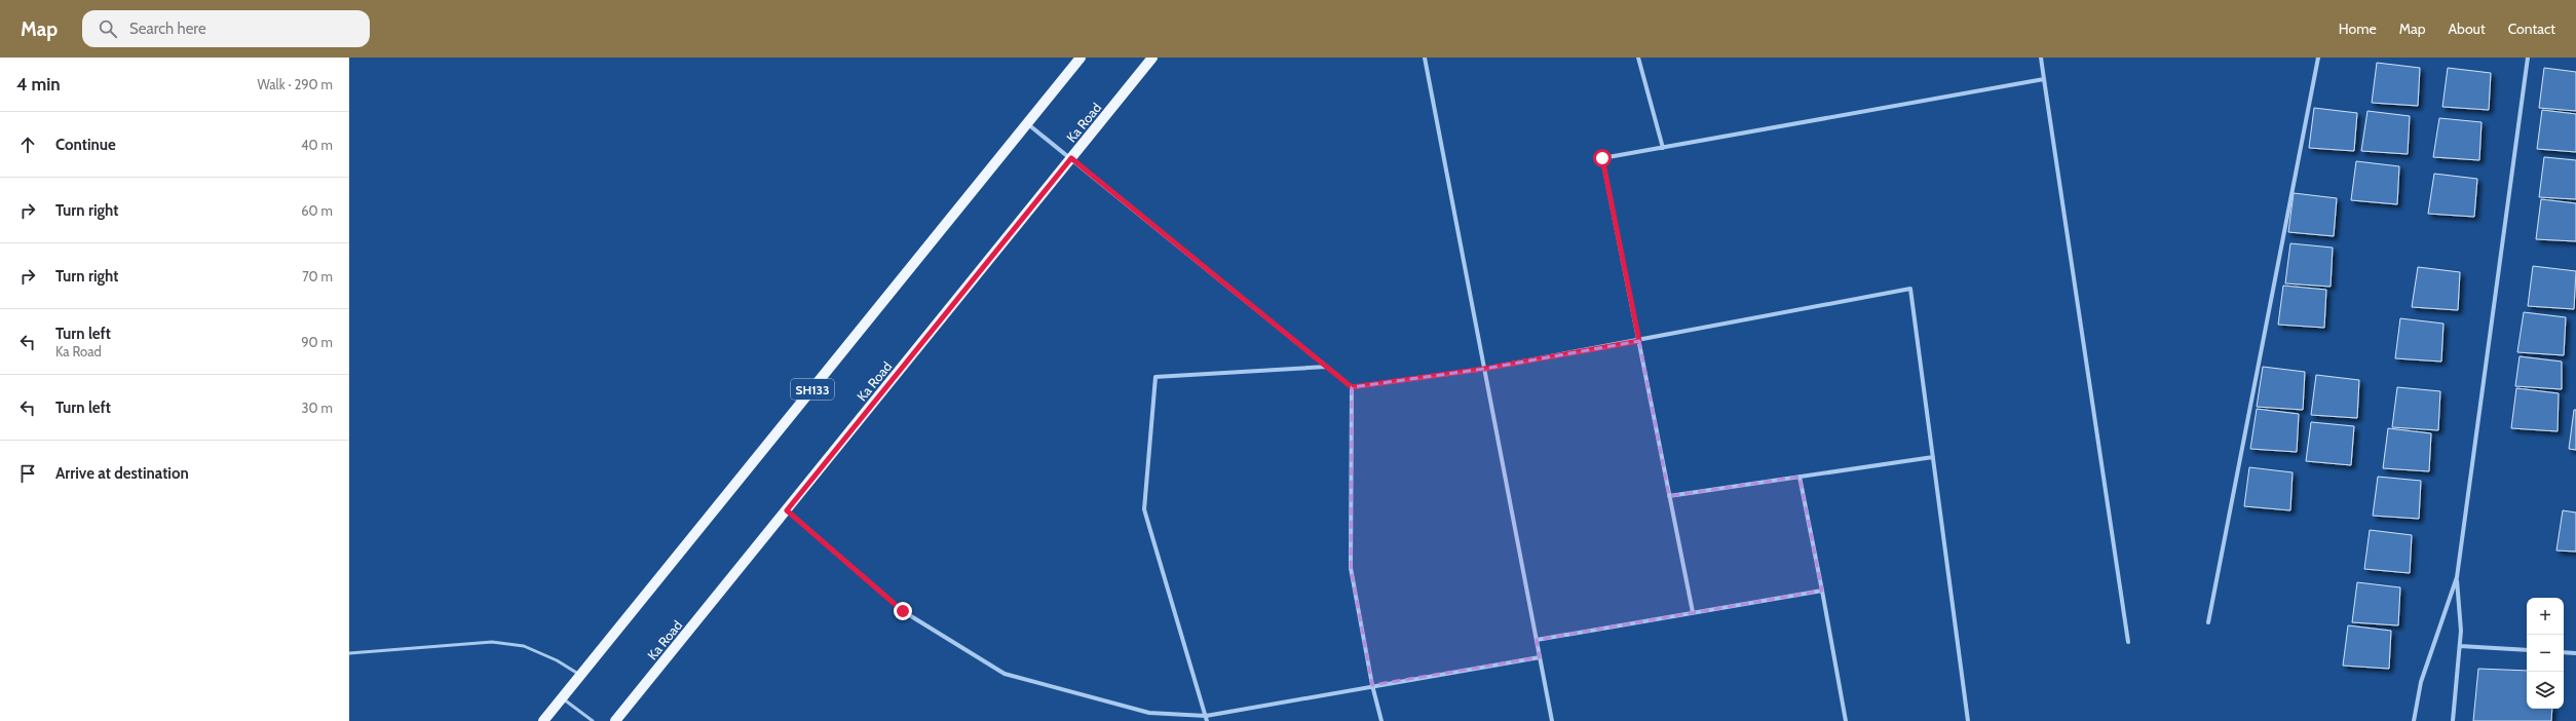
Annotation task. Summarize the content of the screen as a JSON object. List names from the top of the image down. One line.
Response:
{"streets":{"main road":["Ka Road","SH133"]},"page":{"header":"Map","search":"Search here","nav":["Home","Map","About","Contact"],"heading":["4 min","Walk · 290 m"],"list":[["Continue","40 m"],["Turn right","60 m"],["Turn right","70 m"],["Turn left","Ka Road","90 m"],["Turn left","30 m"],"Arrive at destination"],"map_buttons":["+","−"]}}
